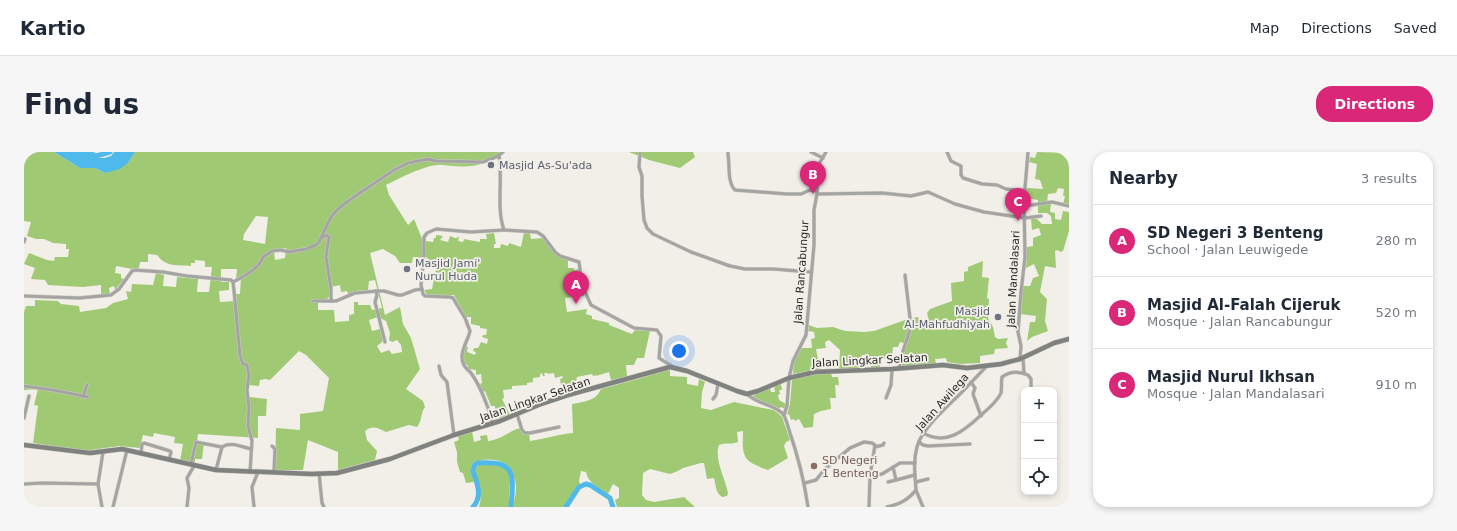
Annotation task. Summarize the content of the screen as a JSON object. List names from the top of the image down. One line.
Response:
{"streets":{"street":["Jalan Rancabungur","Jalan Mandalasari","Jalan Lingkar Selatan","Jalan Awilega"]},"crossings":[["Jalan Rancabungur","Jalan Lingkar Selatan"],["Jalan Mandalasari","Jalan Lingkar Selatan"],["Jalan Lingkar Selatan","Jalan Awilega"]],"places":["Masjid As-Su'ada","Masjid Jami' Nurul Huda","Masjid Al-Mahfudhiyah","SD Negeri 1 Benteng"],"page":{"header":"Kartio","nav":["Map","Directions","Saved"],"buttons":"Directions","title":"Find us","heading":["Nearby","3 results"],"pins":["B","C","A"],"list":[{"mark":"A","name":"SD Negeri 3 Benteng","note":"School · Jalan Leuwigede","value":"280 m"},{"mark":"B","name":"Masjid Al-Falah Cijeruk","note":"Mosque · Jalan Rancabungur","value":"520 m"},{"mark":"C","name":"Masjid Nurul Ikhsan","note":"Mosque · Jalan Mandalasari","value":"910 m"}],"map_buttons":["+","−"]}}
